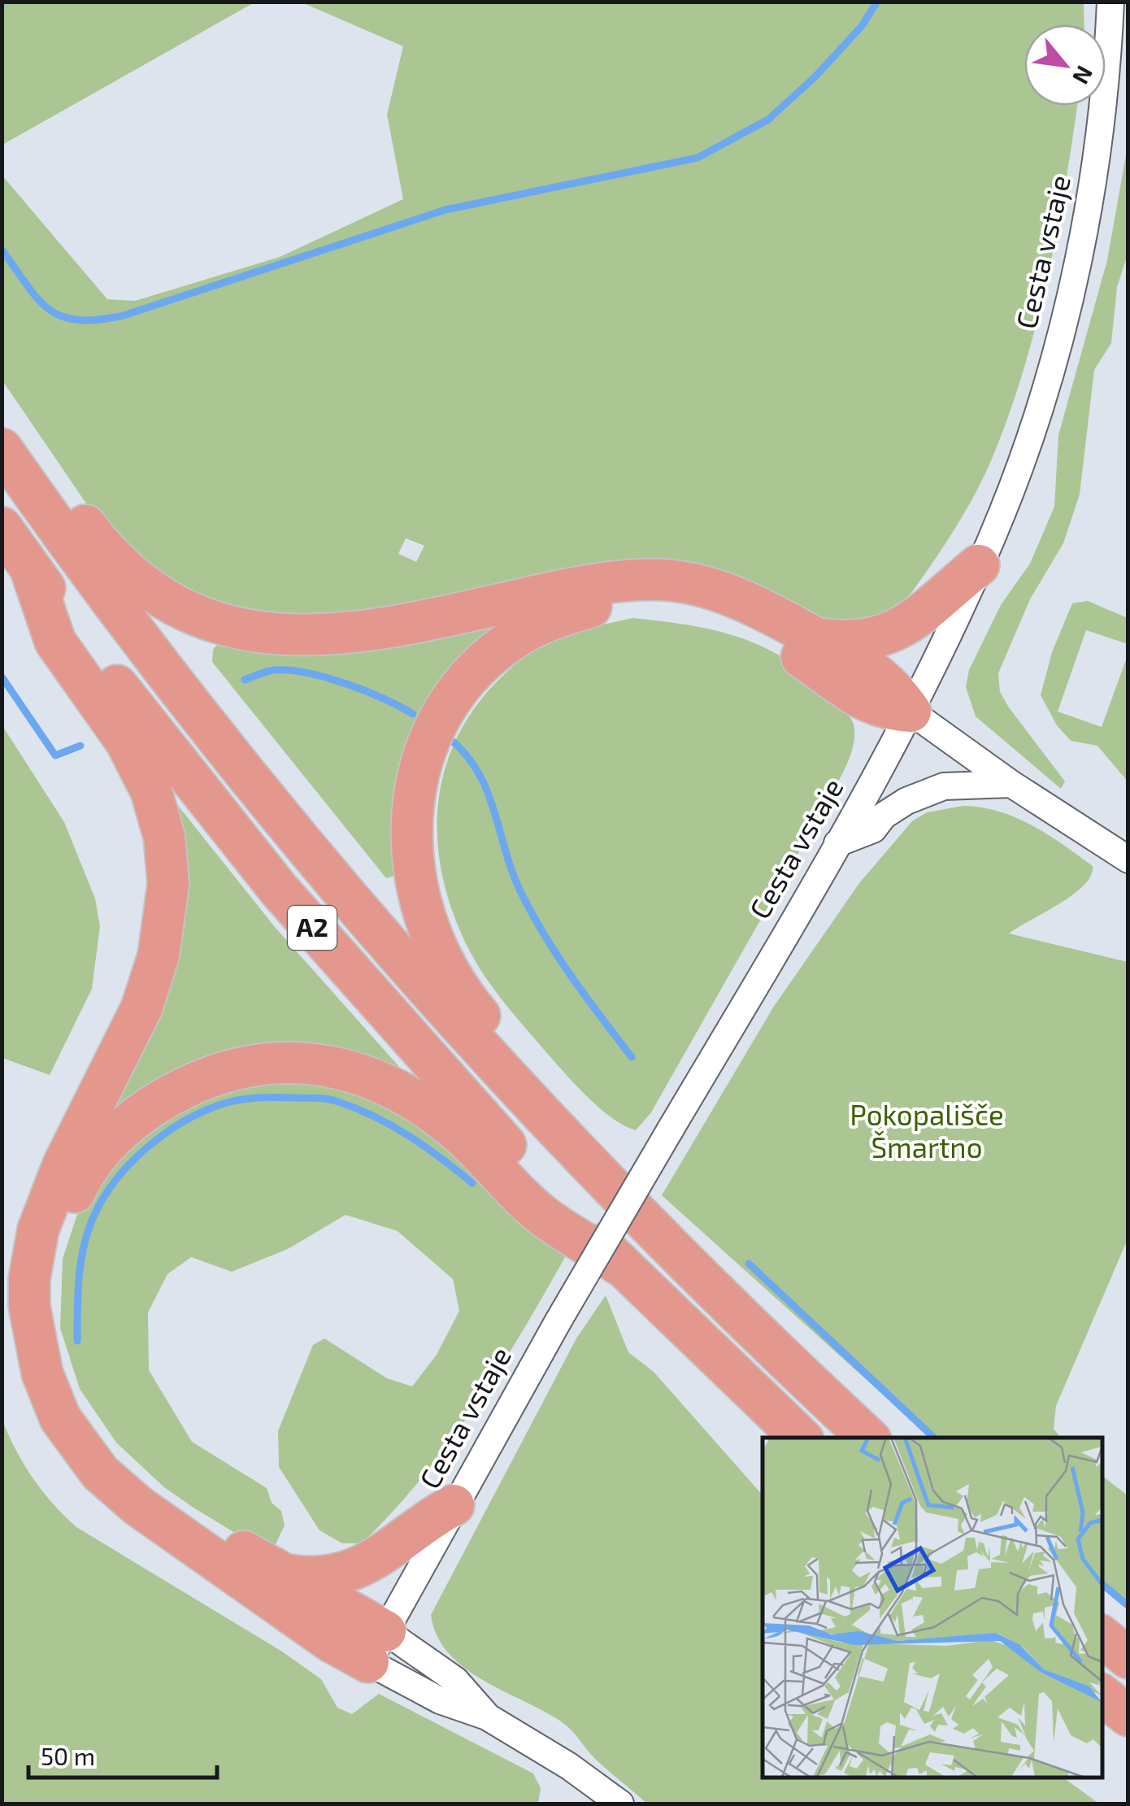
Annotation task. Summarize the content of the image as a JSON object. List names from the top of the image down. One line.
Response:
{"streets":{"highway":["A2"],"street":["Cesta vstaje"]},"parks":["Pokopališče Šmartno"],"scale_bar":"50 m","north":"bottom right"}
